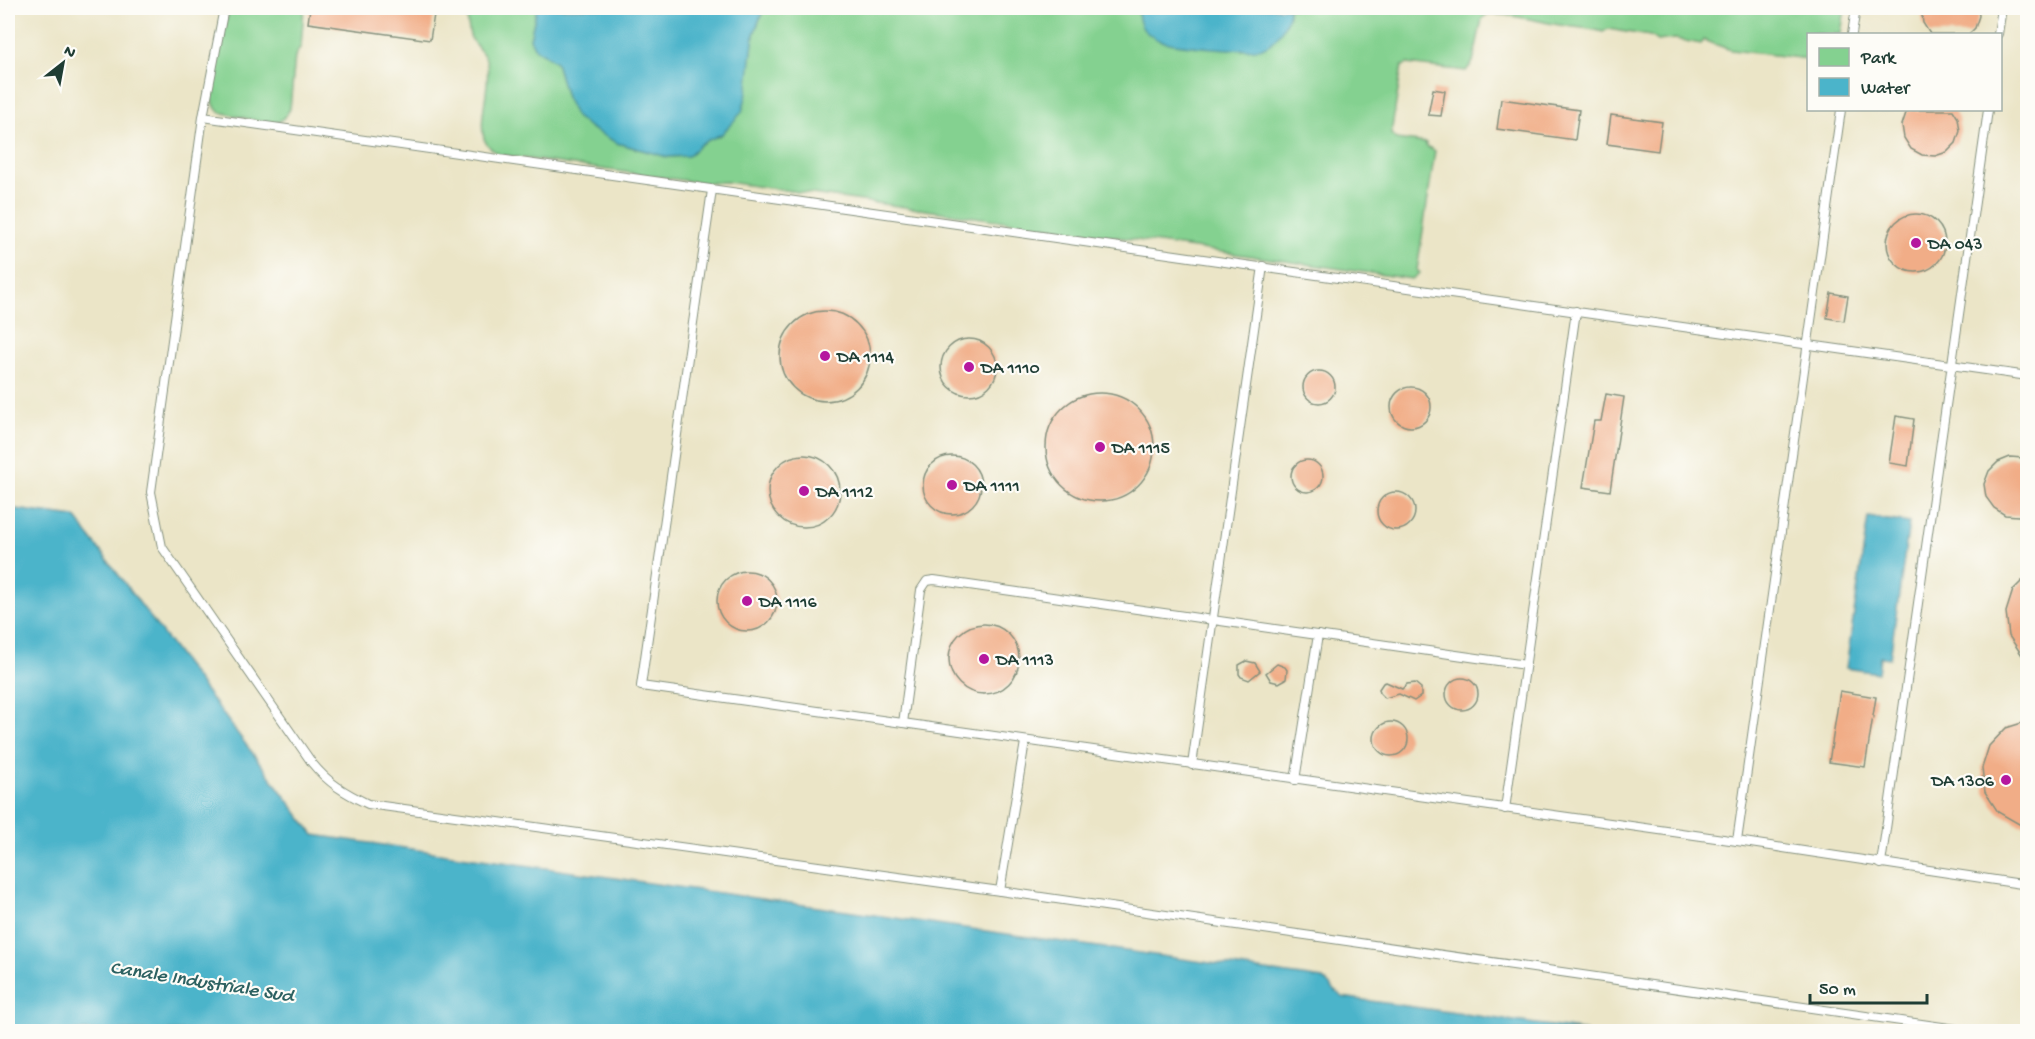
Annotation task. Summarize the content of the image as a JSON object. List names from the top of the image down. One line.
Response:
{"water":["Canale Industriale Sud"],"places":["DA 043","DA 1114","DA 1110","DA 1115","DA 1111","DA 1112","DA 1116","DA 1113","DA 1306"],"legend":["Park","Water"],"scale_bar":"50 m","north":"top right"}
